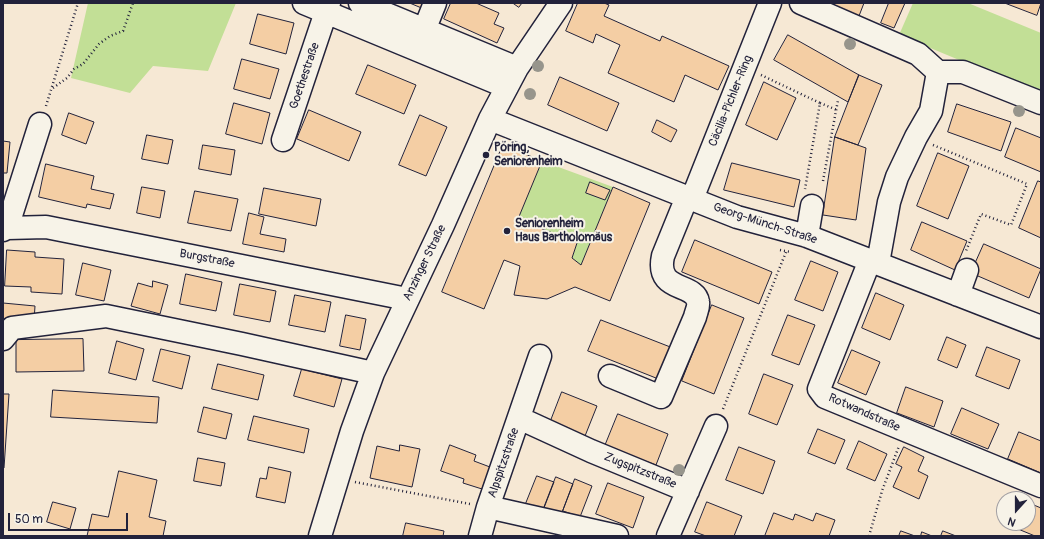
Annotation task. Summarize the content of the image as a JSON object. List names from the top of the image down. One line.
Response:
{"streets":{"street":["Goethestraße","Cäcilia-Pichler-Ring","Georg-Münch-Straße","Burgstraße","Anzinger Straße","Rotwandstraße","Alpspitzstraße","Zugspitzstraße"]},"crossings":[["Cäcilia-Pichler-Ring","Georg-Münch-Straße"],["Georg-Münch-Straße","Anzinger Straße"],["Georg-Münch-Straße","Rotwandstraße"],["Burgstraße","Anzinger Straße"],["Alpspitzstraße","Zugspitzstraße"]],"places":["Pöring, Seniorenheim","Seniorenheim Haus Bartholomäus"],"scale_bar":"50 m","north":"bottom"}
